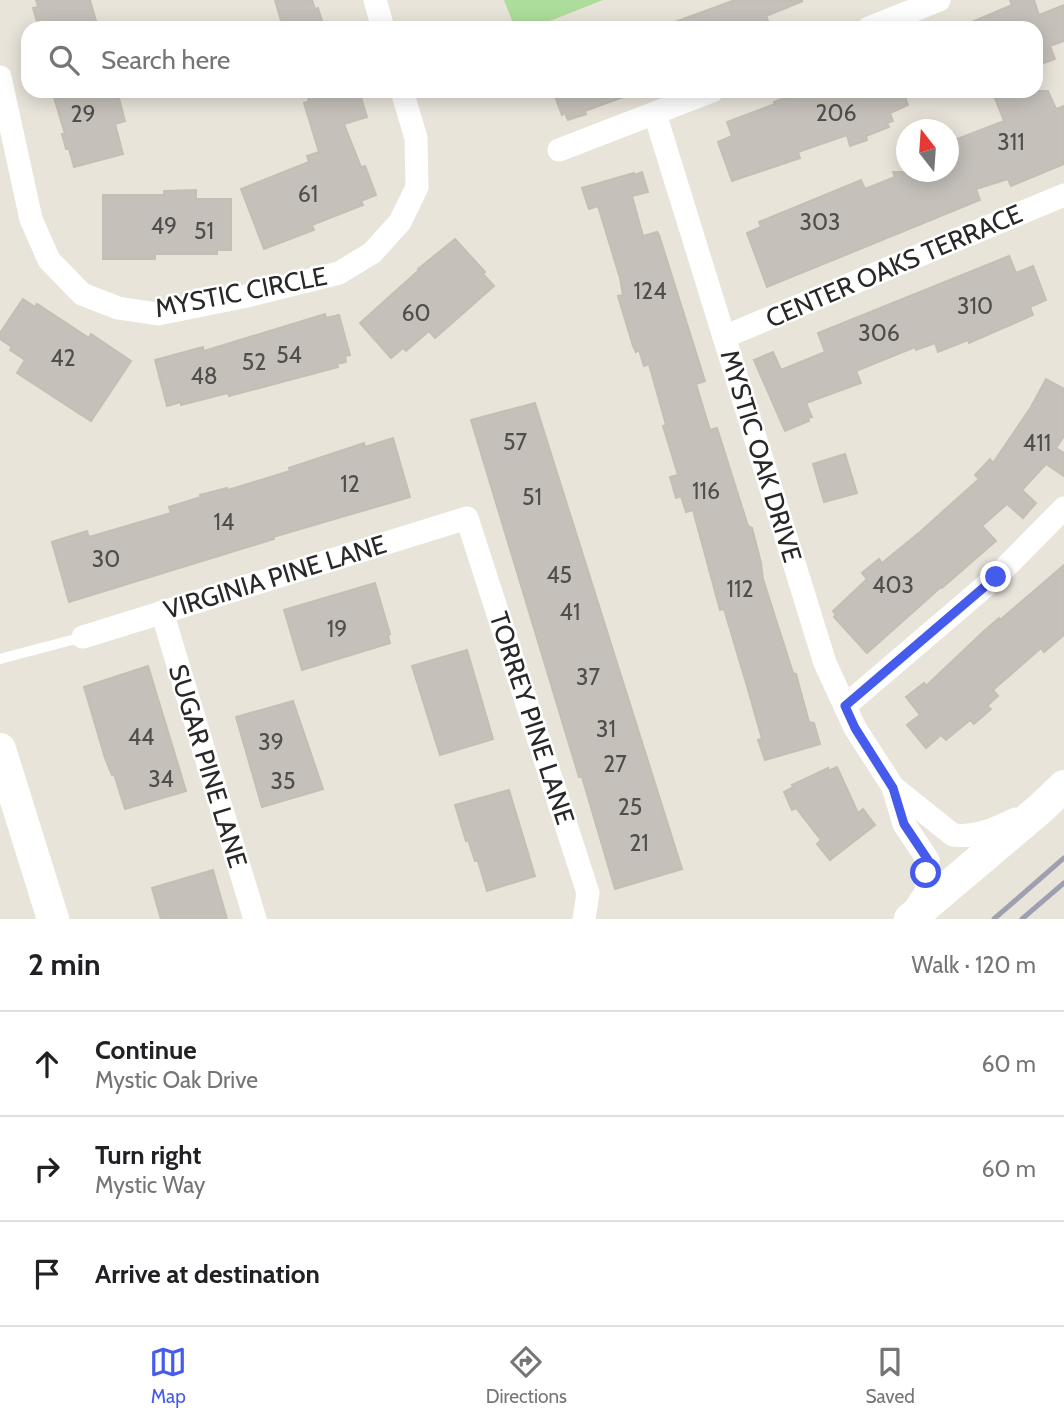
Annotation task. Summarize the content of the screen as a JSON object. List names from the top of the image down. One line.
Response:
{"streets":{"street":["CENTER OAKS TERRACE","MYSTIC CIRCLE","MYSTIC OAK DRIVE","VIRGINIA PINE LANE","TORREY PINE LANE","SUGAR PINE LANE"]},"crossings":[["CENTER OAKS TERRACE","MYSTIC OAK DRIVE"],["VIRGINIA PINE LANE","TORREY PINE LANE"],["VIRGINIA PINE LANE","SUGAR PINE LANE"]],"house_numbers":["206","29","311","61","303","49","51","124","310","60","306","54","42","52","48","57","411","12","116","51","14","30","45","403","112","41","19","37","31","44","39","27","34","35","25","21"],"north":"top","page":{"search":"Search here","heading":["2 min","Walk · 120 m"],"list":[["Continue","Mystic Oak Drive","60 m"],["Turn right","Mystic Way","60 m"],"Arrive at destination"],"nav":["Map","Directions","Saved"]}}
